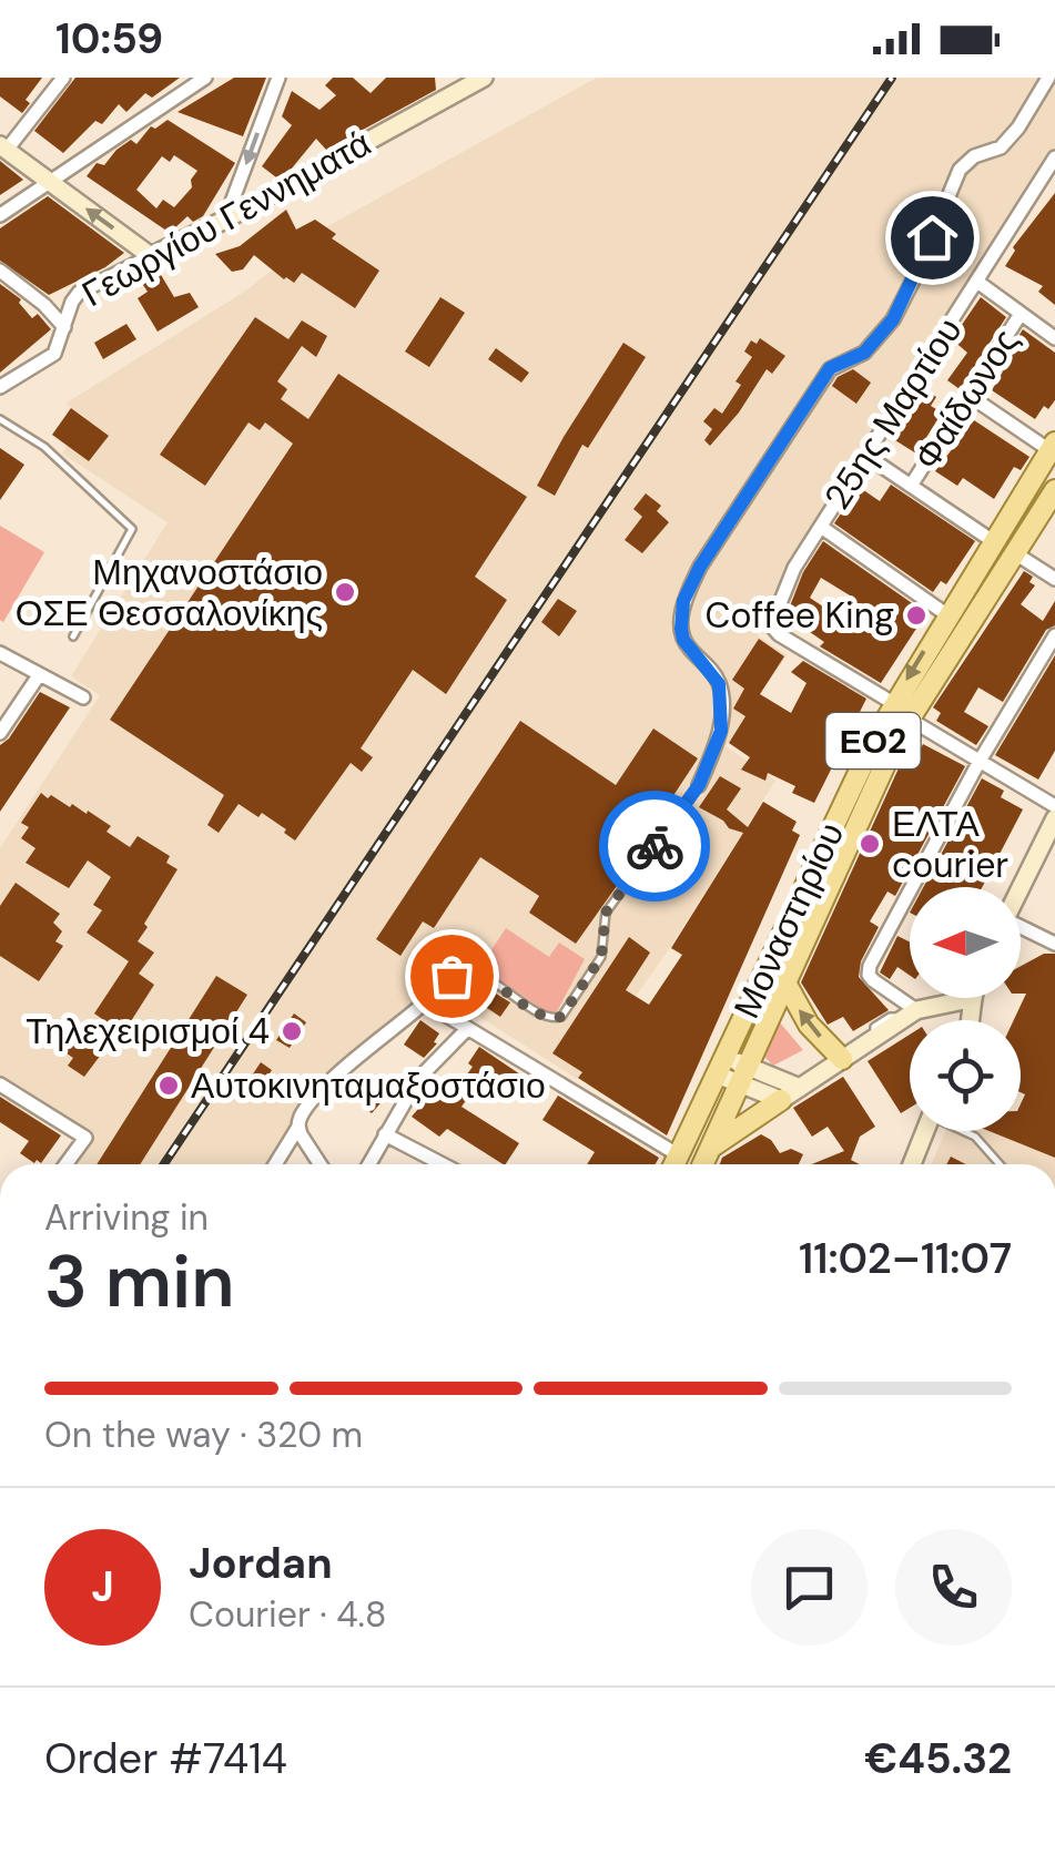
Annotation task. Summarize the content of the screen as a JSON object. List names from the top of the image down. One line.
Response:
{"streets":{"main road":["ΕΟ2","Μοναστηρίου"],"street":["Γεωργίου Γεννηματά","Φαίδωνος","25ης Μαρτίου"]},"crossings":[["25ης Μαρτίου","Μοναστηρίου"]],"places":["Μηχανοστάσιο ΟΣΕ Θεσσαλονίκης","Coffee King","ΕΛΤΑ courier","Τηλεχειρισμοί 4","Αυτοκινηταμαξοστάσιο"],"north":"left","page":{"status":"10:59","heading":["3 min","Arriving in","11:02–11:07"],"panel":["Jordan","Courier · 4.8","Order #7414","€45.32"],"bar":"On the way · 320 m","round":"J"}}
